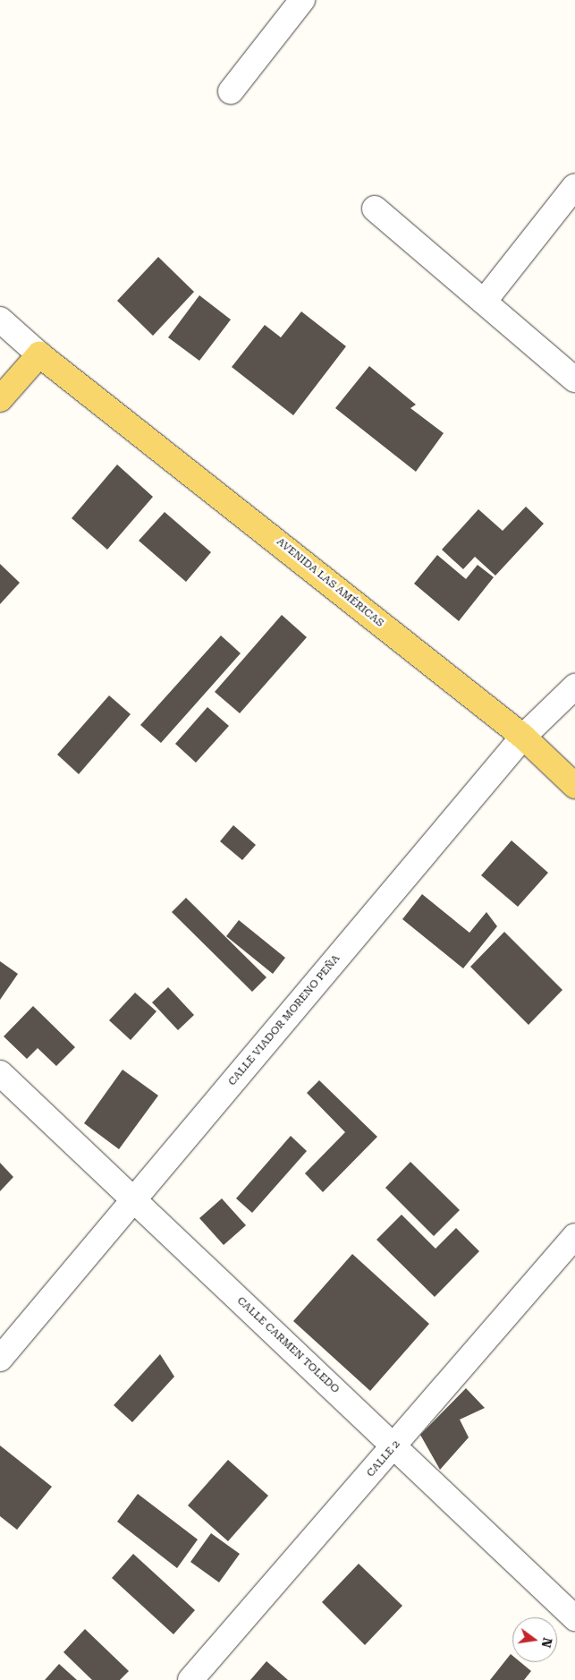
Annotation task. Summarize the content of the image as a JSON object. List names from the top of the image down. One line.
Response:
{"streets":{"main road":["AVENIDA LAS AMÉRICAS"],"street":["CALLE VIADOR MORENO PEÑA","CALLE CARMEN TOLEDO","CALLE 2"]},"crossings":[["AVENIDA LAS AMÉRICAS","CALLE VIADOR MORENO PEÑA"],["CALLE VIADOR MORENO PEÑA","CALLE CARMEN TOLEDO"],["CALLE CARMEN TOLEDO","CALLE 2"]],"north":"right"}
